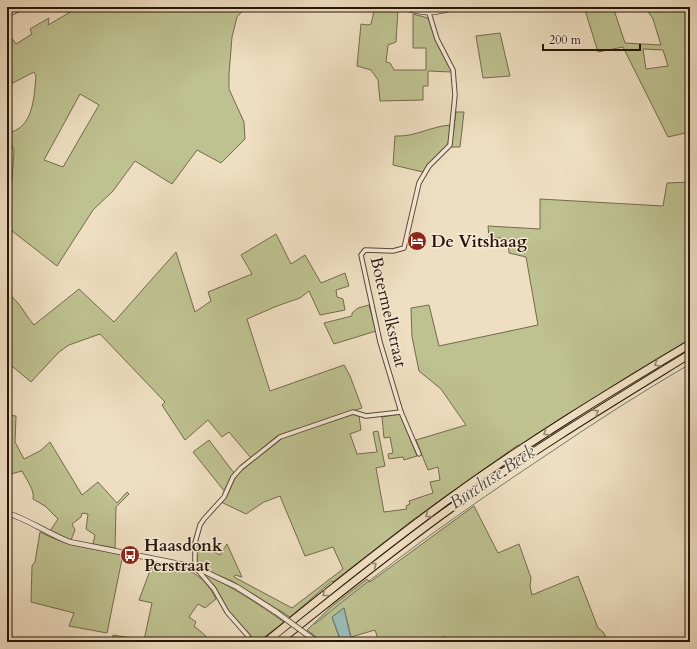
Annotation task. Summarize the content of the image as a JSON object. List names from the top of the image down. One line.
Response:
{"streets":{"street":["Botermelkstraat"]},"water":["Burchtse Beek"],"places":{"hotel":["De Vitshaag"],"bus stop":["Haasdonk Perstraat"]},"scale_bar":"200 m"}
